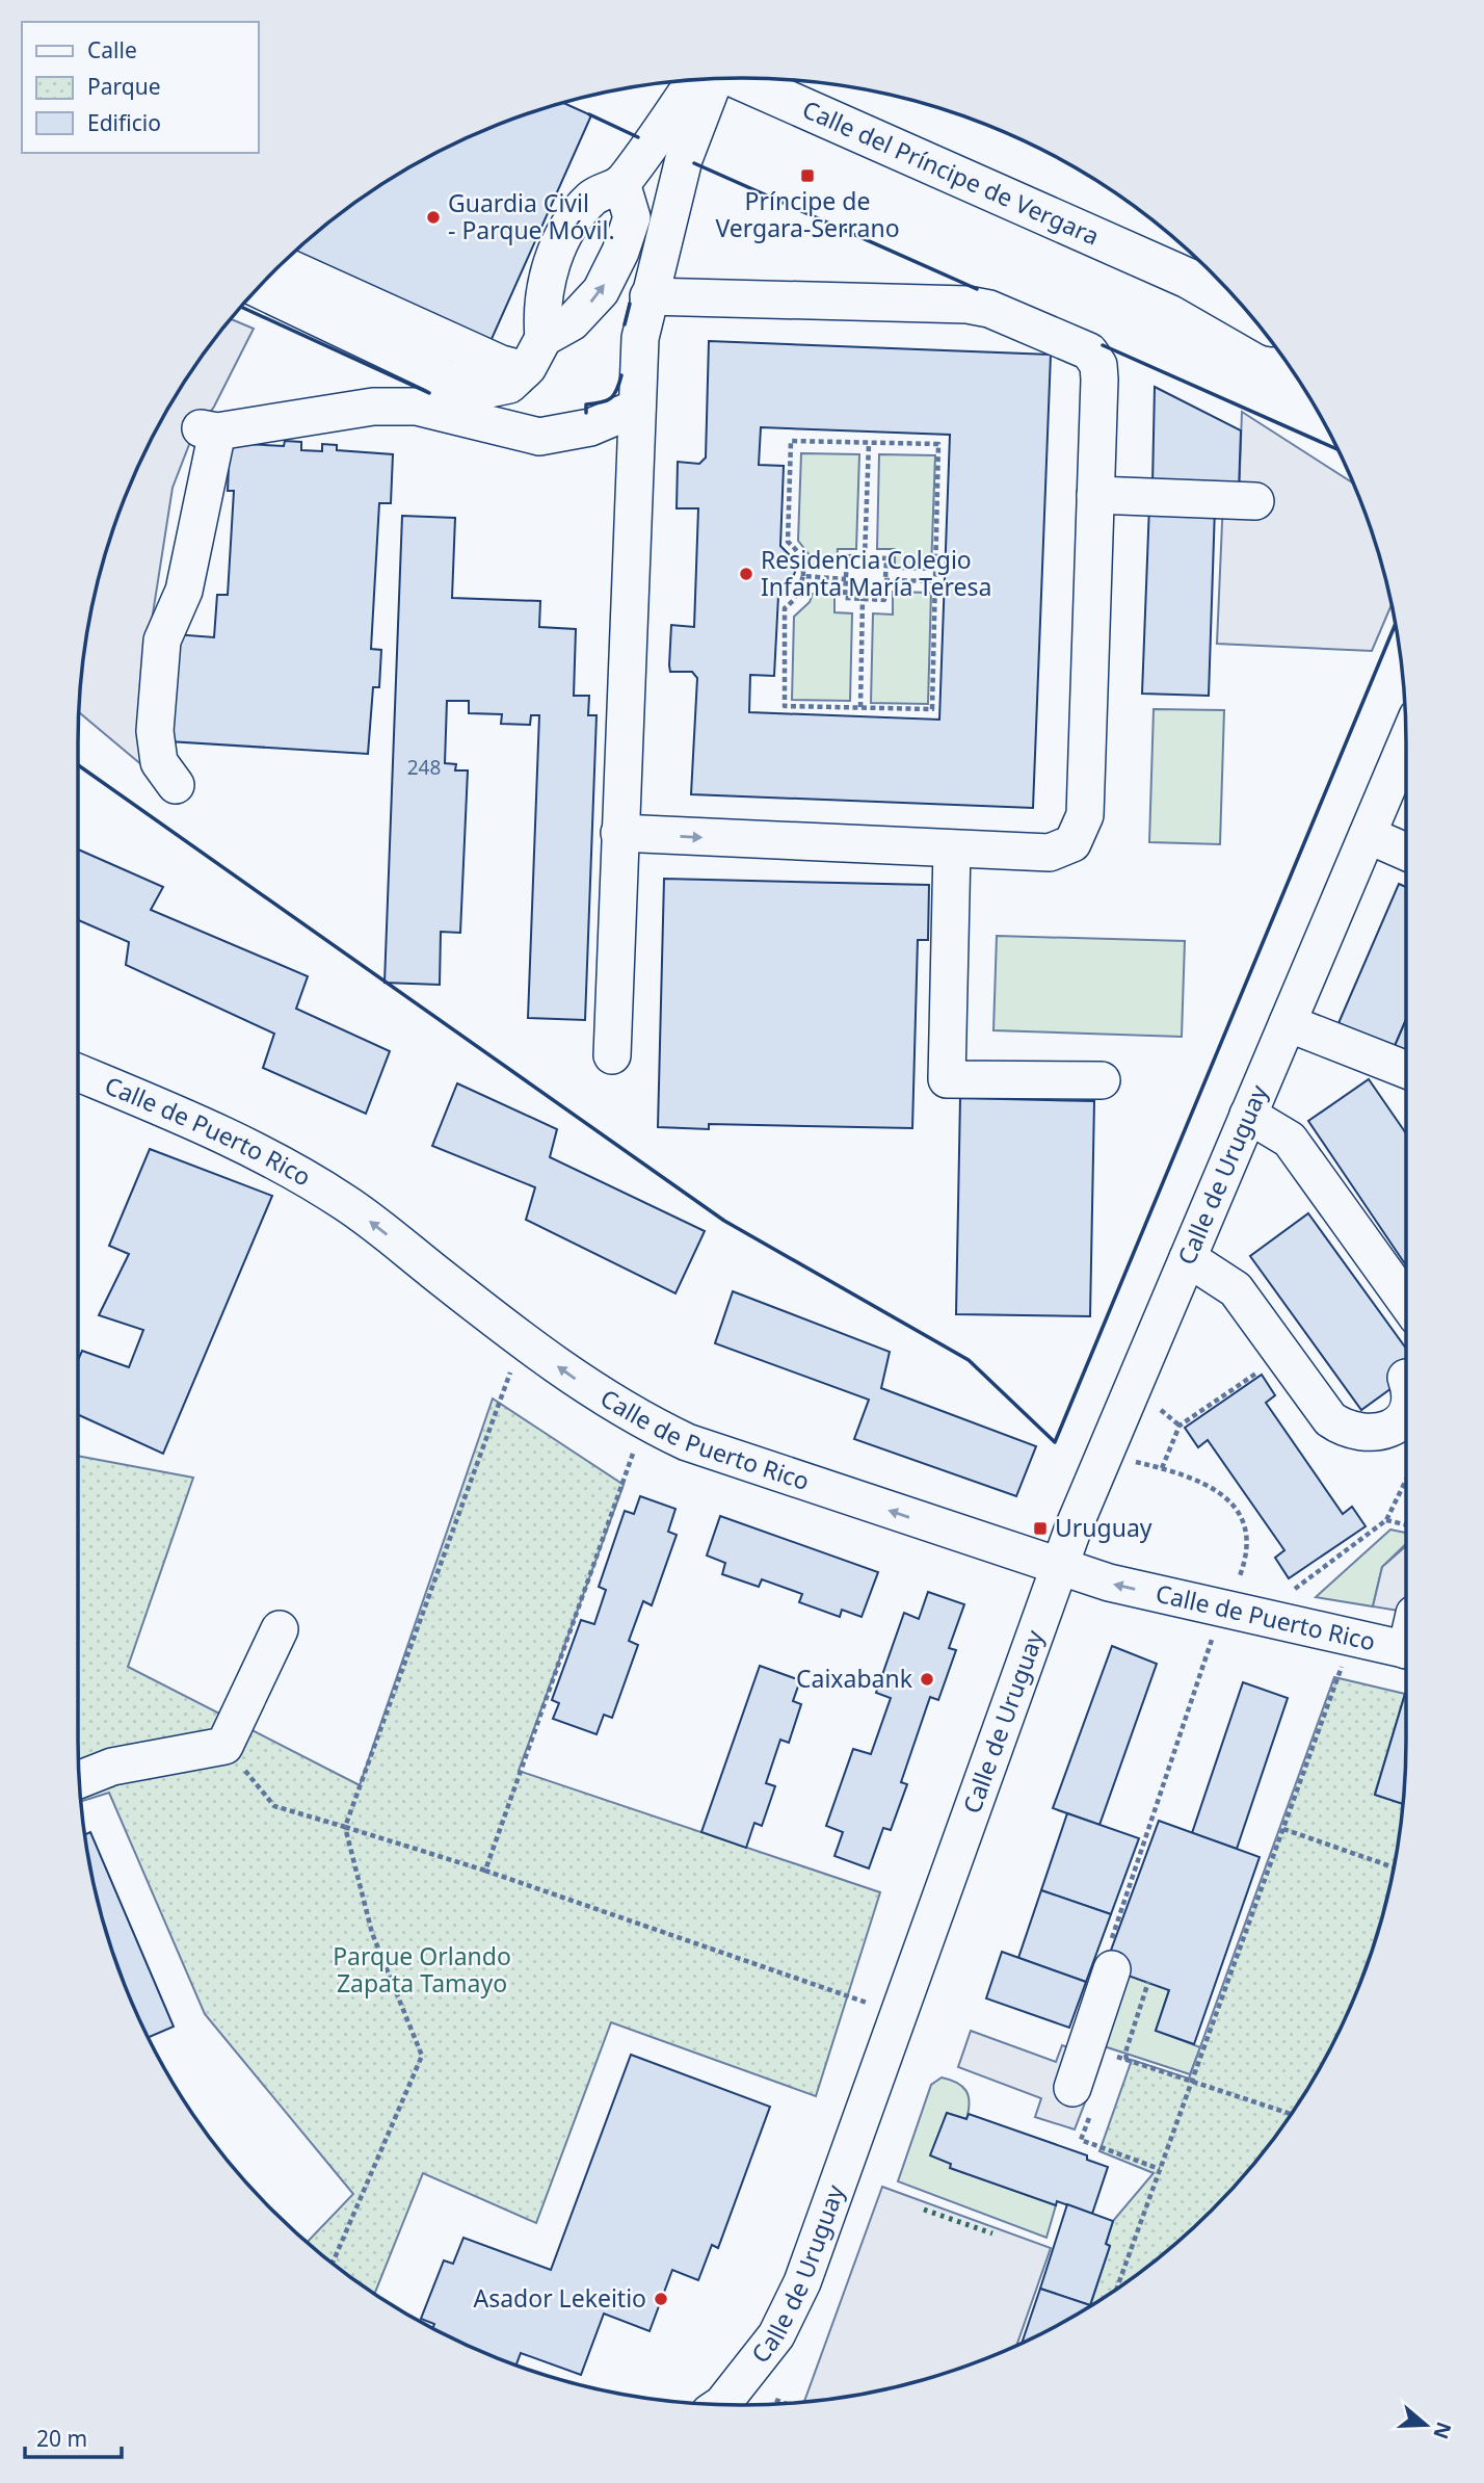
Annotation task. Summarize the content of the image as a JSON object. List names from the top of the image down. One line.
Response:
{"streets":{"main road":["Calle del Príncipe de Vergara"],"street":["Calle de Puerto Rico","Calle de Uruguay"]},"crossings":[["Calle de Puerto Rico","Calle de Uruguay"]],"one_way":["Calle de Puerto Rico"],"parks":["Parque Orlando Zapata Tamayo"],"places":{"transit":["Príncipe de Vergara-Serrano","Uruguay"],"other":["Guardia Civil - Parque Móvil.","Residencia Colegio Infanta María Teresa","Caixabank","Asador Lekeitio"]},"house_numbers":["248"],"legend":["Calle","Parque","Edificio"],"scale_bar":"20 m","north":"right"}
